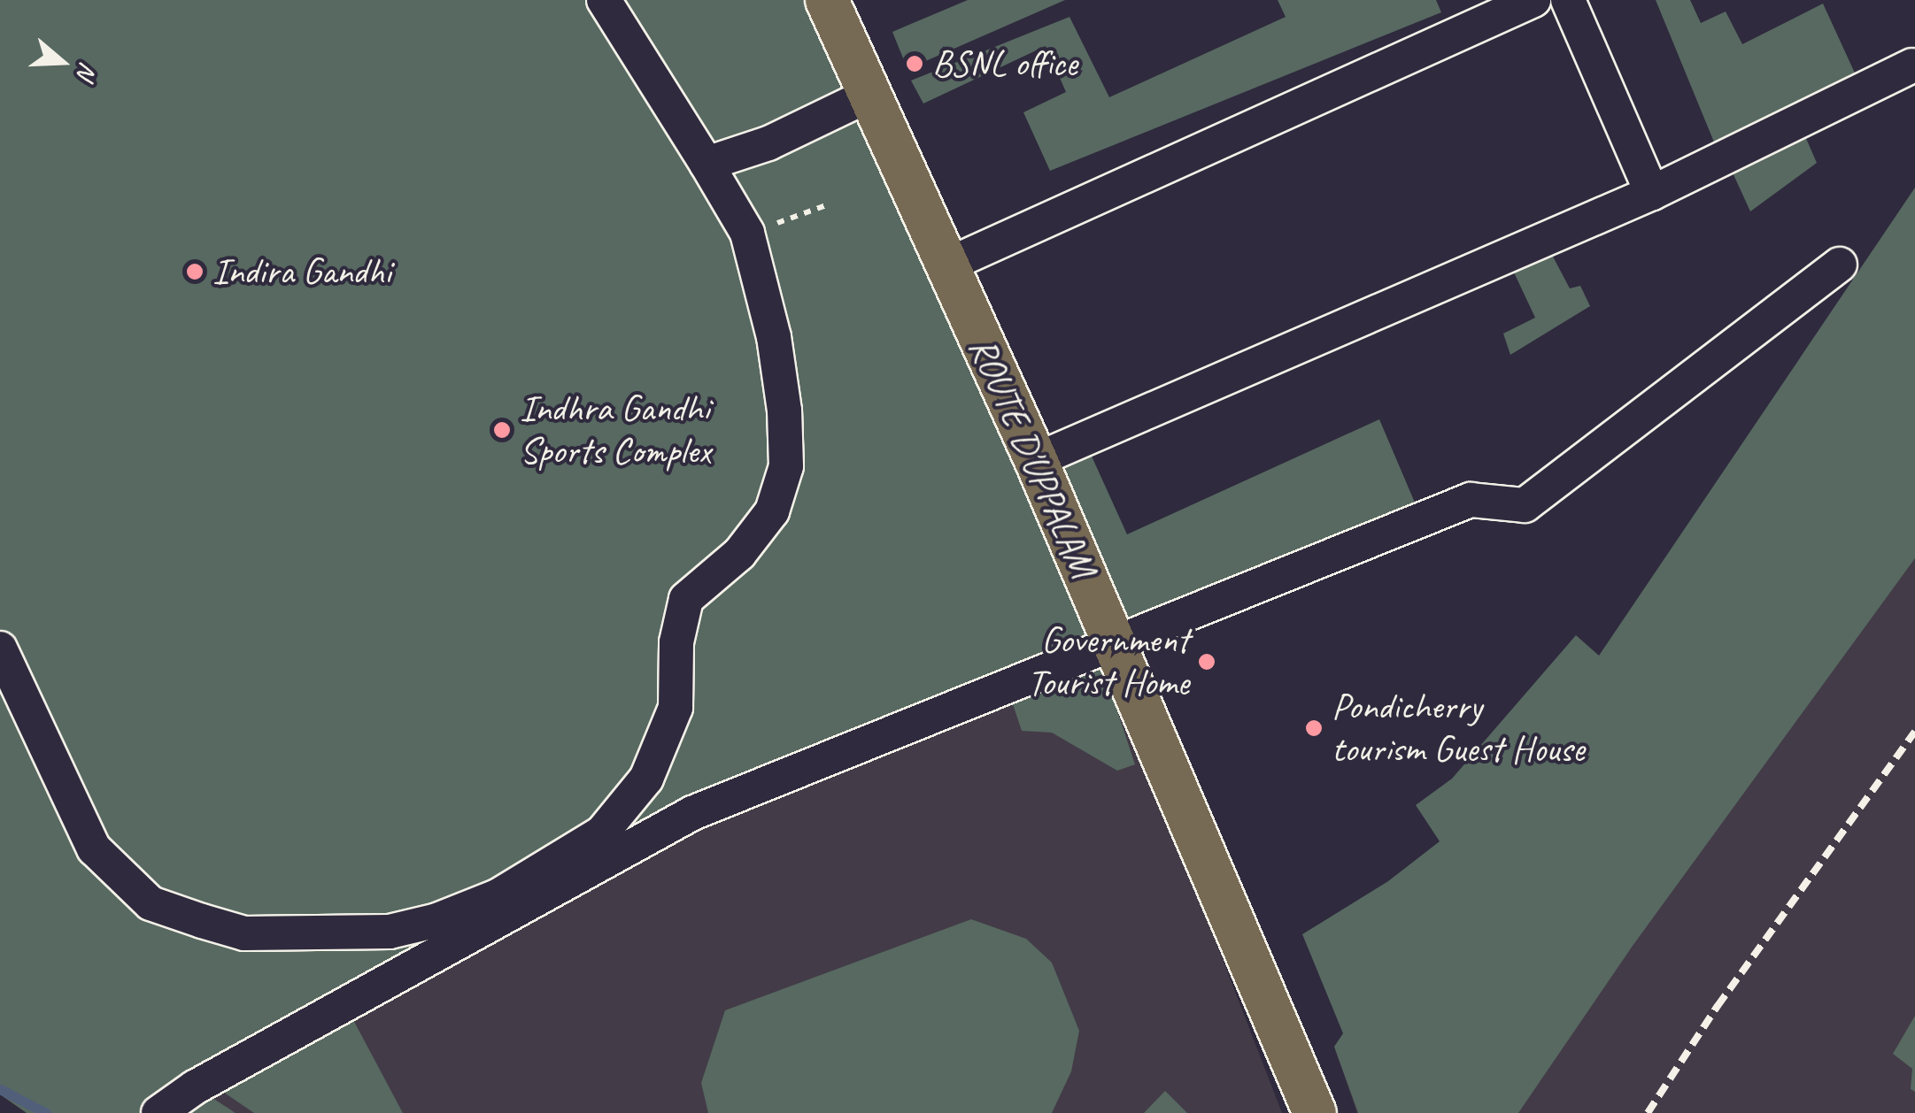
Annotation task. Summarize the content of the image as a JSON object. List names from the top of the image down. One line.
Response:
{"streets":{"main road":["ROUTE D'UPPALAM"]},"places":["BSNL office","Indira Gandhi","Indhra Gandhi Sports Complex","Government Tourist Home","Pondicherry tourism Guest House"],"north":"right"}
